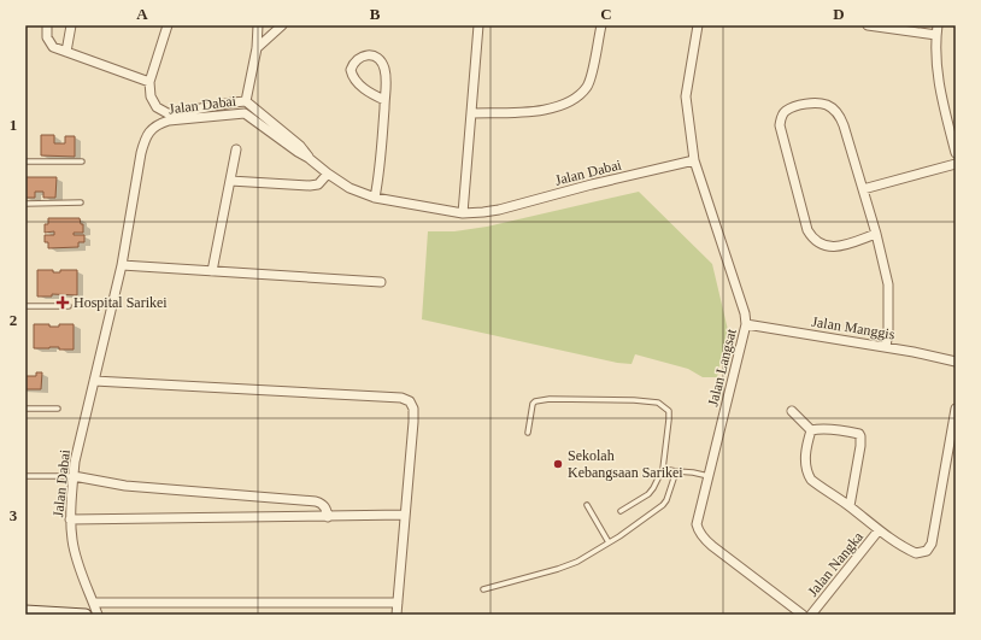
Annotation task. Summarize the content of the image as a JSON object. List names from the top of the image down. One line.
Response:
{"streets":{"street":["Jalan Dabai","Jalan Manggis","Jalan Langsat","Jalan Nangka"]},"crossings":[["Jalan Dabai","Jalan Langsat"],["Jalan Manggis","Jalan Langsat"]],"places":{"health":["Hospital Sarikei"],"other":["Sekolah Kebangsaan Sarikei"]},"grid":{"columns":["A","B","C","D"],"rows":["1","2","3"]}}
